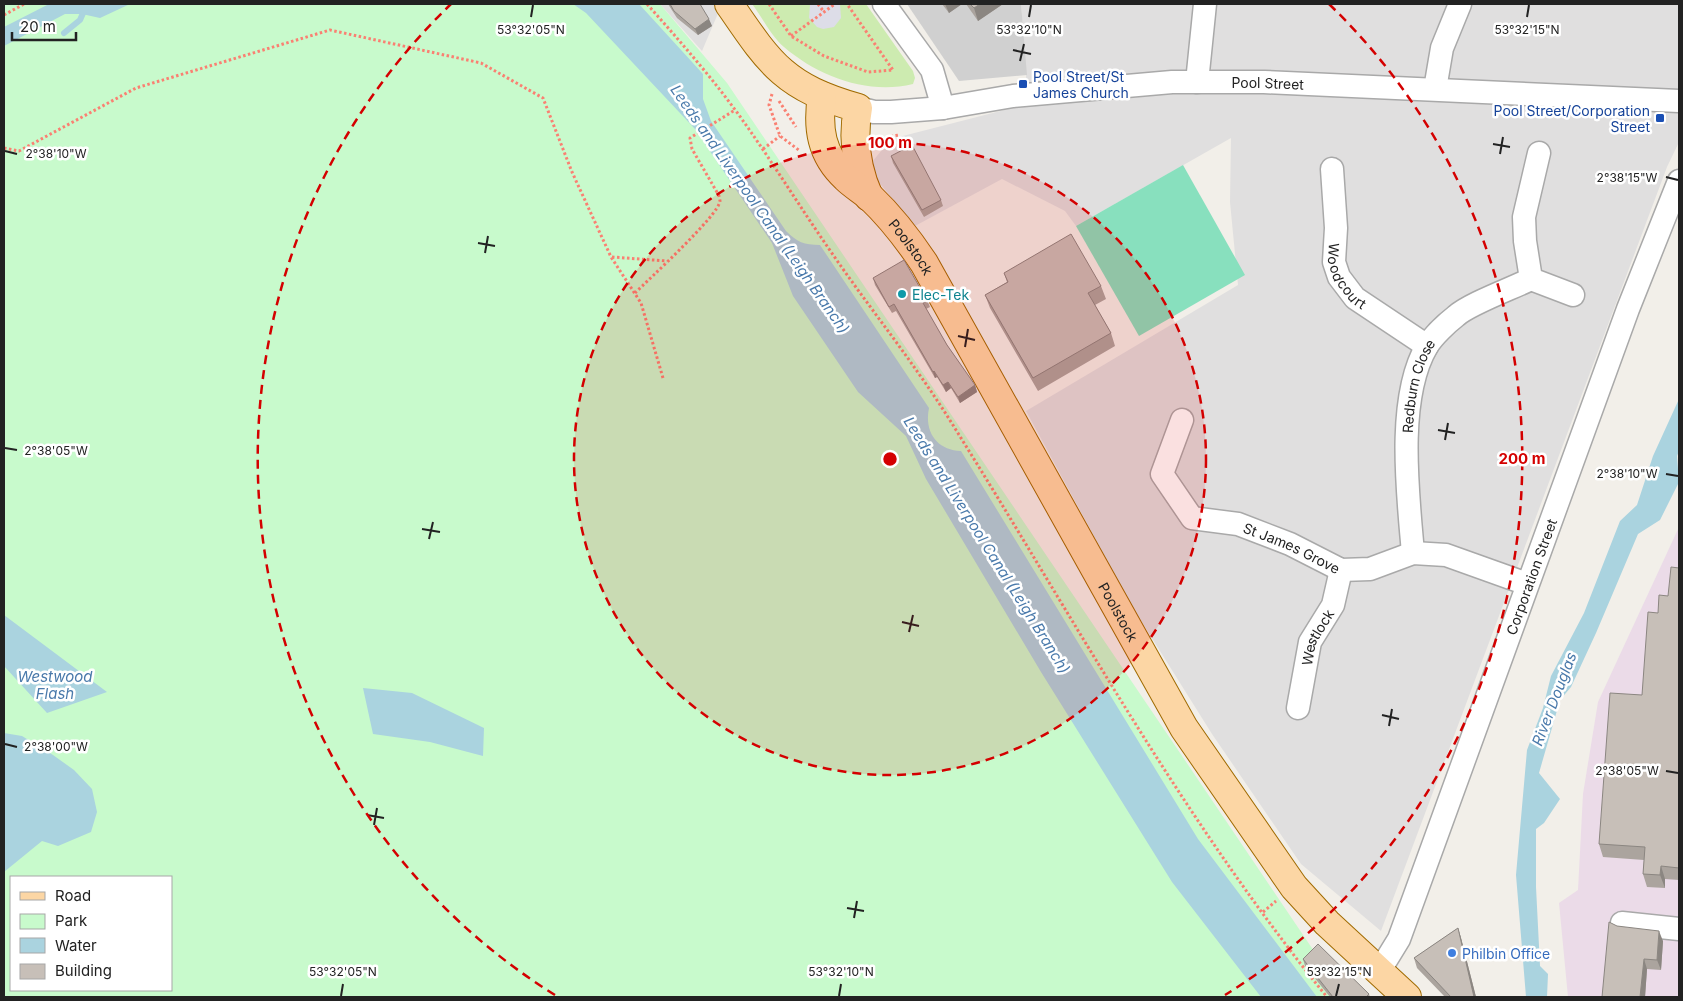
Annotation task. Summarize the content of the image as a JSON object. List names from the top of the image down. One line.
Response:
{"streets":{"main road":["Poolstock"],"street":["Pool Street","Woodcourt","Redburn Close","St James Grove","Corporation Street","Westlock"]},"crossings":[["Pool Street","Poolstock"],["Poolstock","Corporation Street"],["Woodcourt","Redburn Close"],["Redburn Close","St James Grove"],["St James Grove","Corporation Street"],["St James Grove","Westlock"]],"water":["Leeds and Liverpool Canal (Leigh Branch)","Westwood Flash","River Douglas"],"places":{"transit":["Pool Street/St James Church","Pool Street/Corporation Street"],"other":["Elec-Tek","Philbin Office"]},"legend":["Road","Park","Water","Building"],"scale_bar":"20 m","coordinates":["53°32'05\"N","53°32'10\"N","53°32'15\"N","2°38'10\"W","2°38'15\"W","2°38'05\"W","2°38'00\"W"],"rings":["100 m","200 m"]}
